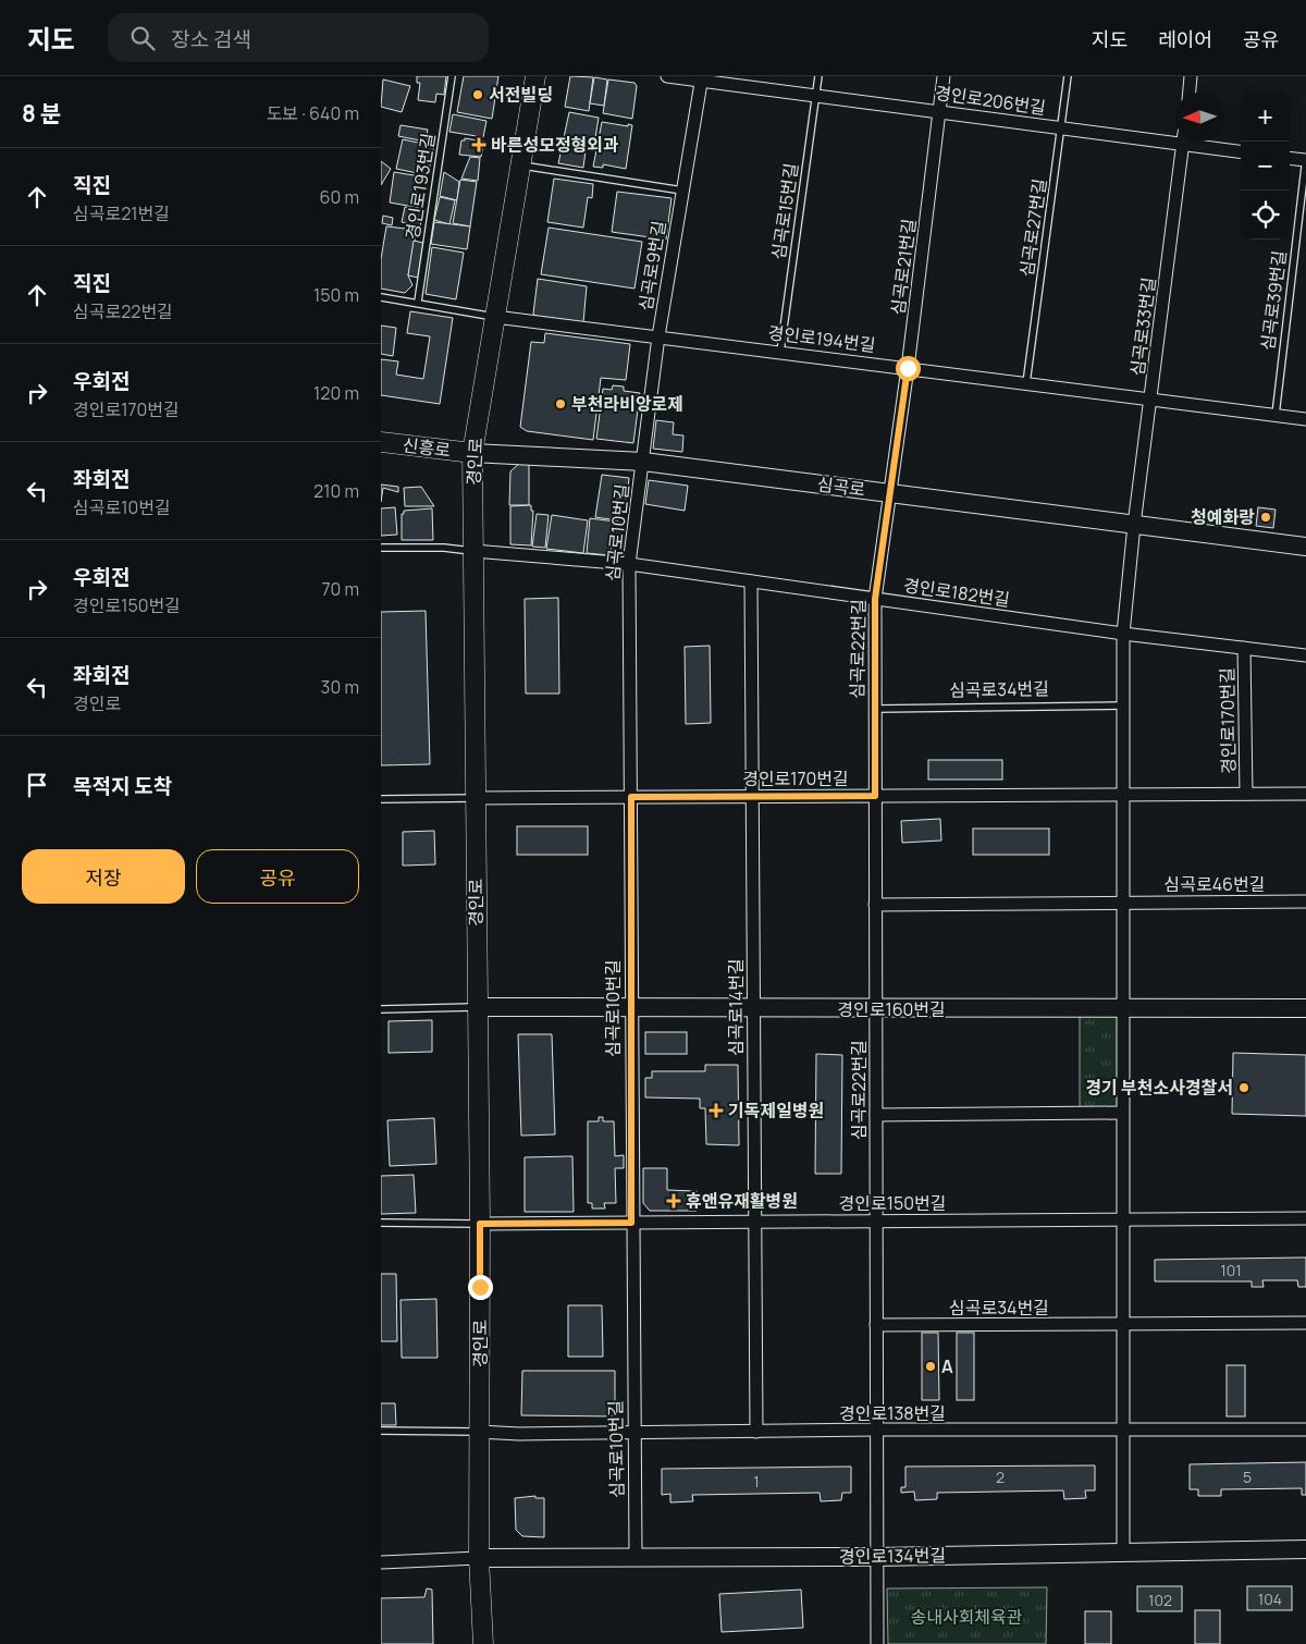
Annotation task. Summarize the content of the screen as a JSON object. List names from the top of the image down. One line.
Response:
{"streets":{"main road":["신흥로","경인로"],"street":["경인로206번길","심곡로9번길","심곡로21번길","심곡로33번길","경인로194번길","심곡로","심곡로10번길","경인로182번길","심곡로22번길","심곡로34번길","경인로170번길","심곡로46번길","심곡로14번길","경인로160번길","경인로150번길","경인로138번길","경인로134번길"],"lane":["경인로193번길","심곡로15번길","심곡로27번길","심곡로39번길"]},"crossings":[["경인로206번길","심곡로15번길"],["경인로206번길","심곡로27번길"],["경인로206번길","심곡로9번길"],["경인로206번길","심곡로21번길"],["심곡로15번길","경인로194번길"],["심곡로27번길","경인로194번길"],["심곡로9번길","경인로194번길"],["심곡로9번길","심곡로"],["심곡로9번길","심곡로10번길"],["심곡로21번길","경인로194번길"],["심곡로21번길","심곡로"],["심곡로21번길","심곡로22번길"],["심곡로39번길","경인로194번길"],["심곡로33번길","경인로194번길"],["심곡로33번길","심곡로"],["경인로194번길","경인로"],["신흥로","경인로"],["신흥로","심곡로"],["경인로","심곡로"],["경인로","경인로182번길"],["경인로","경인로170번길"],["경인로","경인로160번길"],["경인로","경인로150번길"],["경인로","경인로138번길"],["경인로","경인로134번길"],["심곡로","심곡로10번길"],["심곡로","심곡로22번길"],["심곡로10번길","경인로182번길"],["심곡로10번길","경인로170번길"],["심곡로10번길","경인로160번길"],["심곡로10번길","경인로150번길"],["심곡로10번길","경인로138번길"],["심곡로10번길","경인로134번길"],["경인로182번길","심곡로22번길"],["경인로182번길","경인로170번길"],["경인로182번길","심곡로14번길"],["심곡로22번길","심곡로34번길"],["심곡로22번길","경인로170번길"],["심곡로22번길","경인로160번길"],["심곡로22번길","경인로150번길"],["심곡로22번길","경인로138번길"],["심곡로22번길","경인로134번길"],["경인로170번길","심곡로14번길"],["심곡로14번길","경인로160번길"],["심곡로14번길","경인로150번길"],["심곡로14번길","경인로138번길"]],"parks":["송내사회체육관"],"places":{"other":["서전빌딩","부천라비앙로제","청예화랑","경기 부천소사경찰서","A"],"health":["바른성모정형외과","기독제일병원","휴앤유재활병원"]},"house_numbers":["101","2","5","1","104","102"],"north":"left","page":{"header":"지도","search":"장소 검색","nav":["지도","레이어","공유"],"heading":["8 분","도보 · 640 m"],"map_buttons":["+","−"],"list":[["직진","심곡로21번길","60 m"],["직진","심곡로22번길","150 m"],["우회전","경인로170번길","120 m"],["좌회전","심곡로10번길","210 m"],["우회전","경인로150번길","70 m"],["좌회전","경인로","30 m"],"목적지 도착"],"buttons":["저장","공유"]}}
